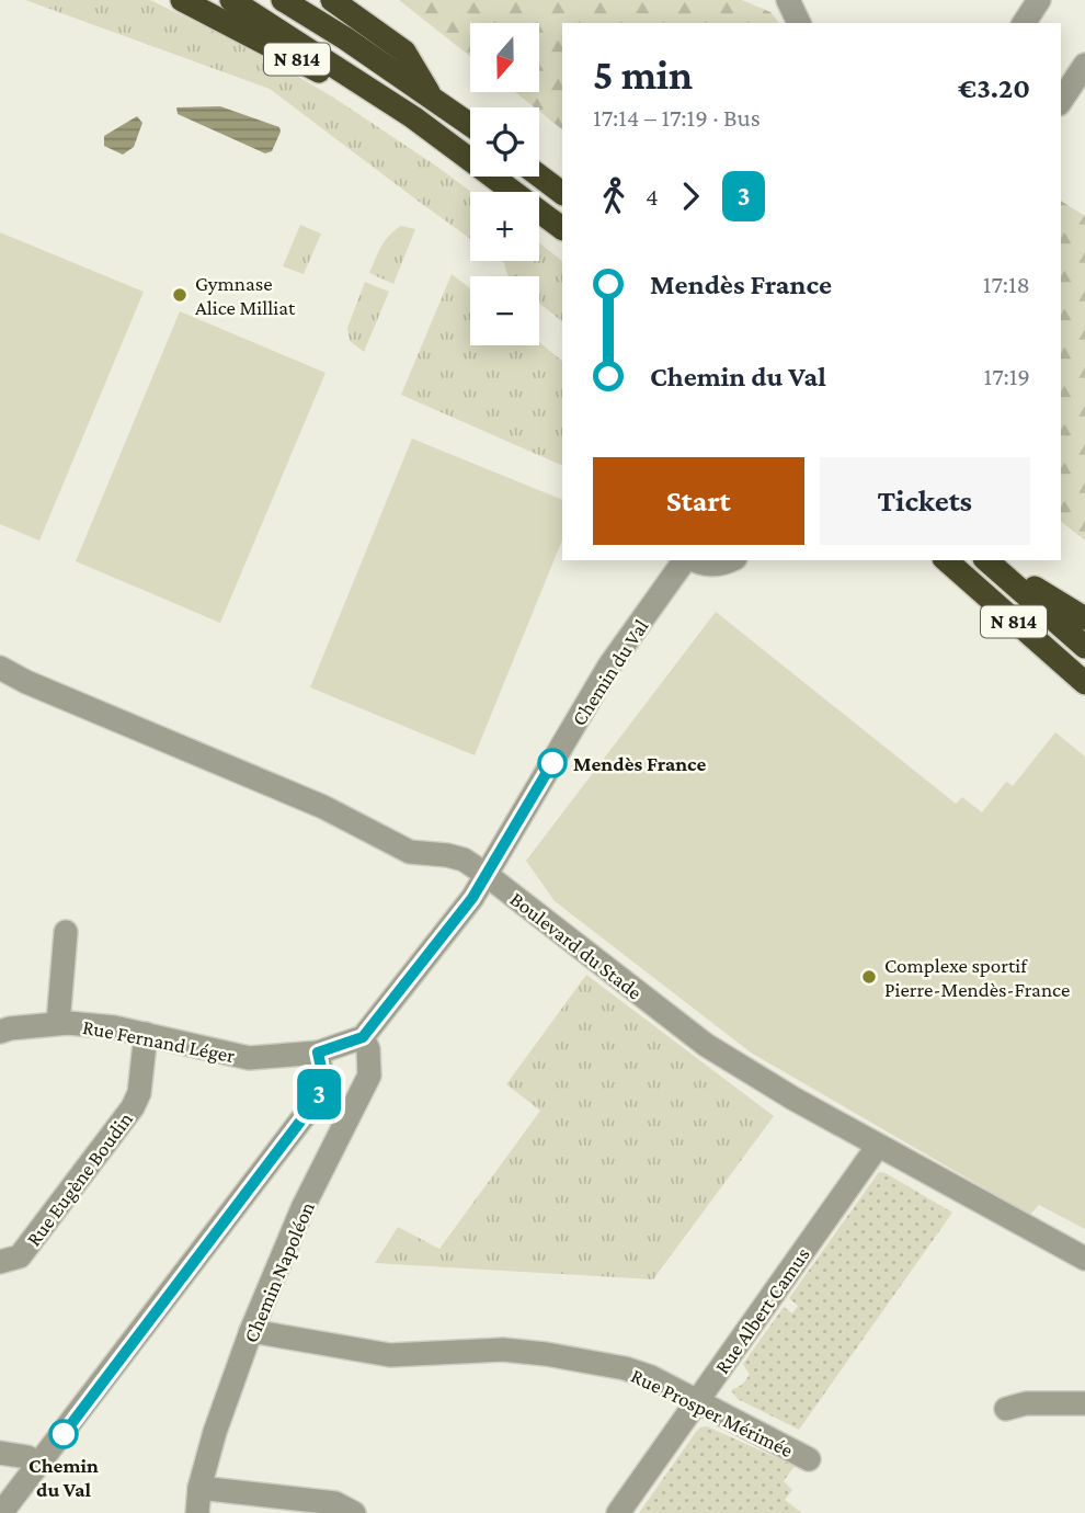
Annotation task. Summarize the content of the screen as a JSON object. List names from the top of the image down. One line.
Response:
{"streets":{"highway":["N 814"],"street":["Chemin du Val","Boulevard du Stade","Rue Fernand Léger","Rue Eugène Boudin","Chemin Napoléon","Rue Albert Camus","Rue Prosper Mérimée"]},"crossings":[["Chemin du Val","Boulevard du Stade"],["Chemin du Val","Chemin Napoléon"],["Boulevard du Stade","Rue Albert Camus"],["Rue Fernand Léger","Rue Eugène Boudin"],["Chemin Napoléon","Rue Prosper Mérimée"],["Rue Albert Camus","Rue Prosper Mérimée"]],"places":["Gymnase Alice Milliat","Mendès France","Complexe sportif Pierre-Mendès-France","Chemin du Val"],"lines":["bus line 3"],"north":"bottom","page":{"on_map":"3","map_buttons":["+","−"],"heading":["5 min","17:14 – 17:19 · Bus","€3.20"],"legs":["4","3"],"list":[{"name":"Mendès France","value":"17:18"},{"name":"Chemin du Val","value":"17:19"}],"buttons":["Start","Tickets"]}}
